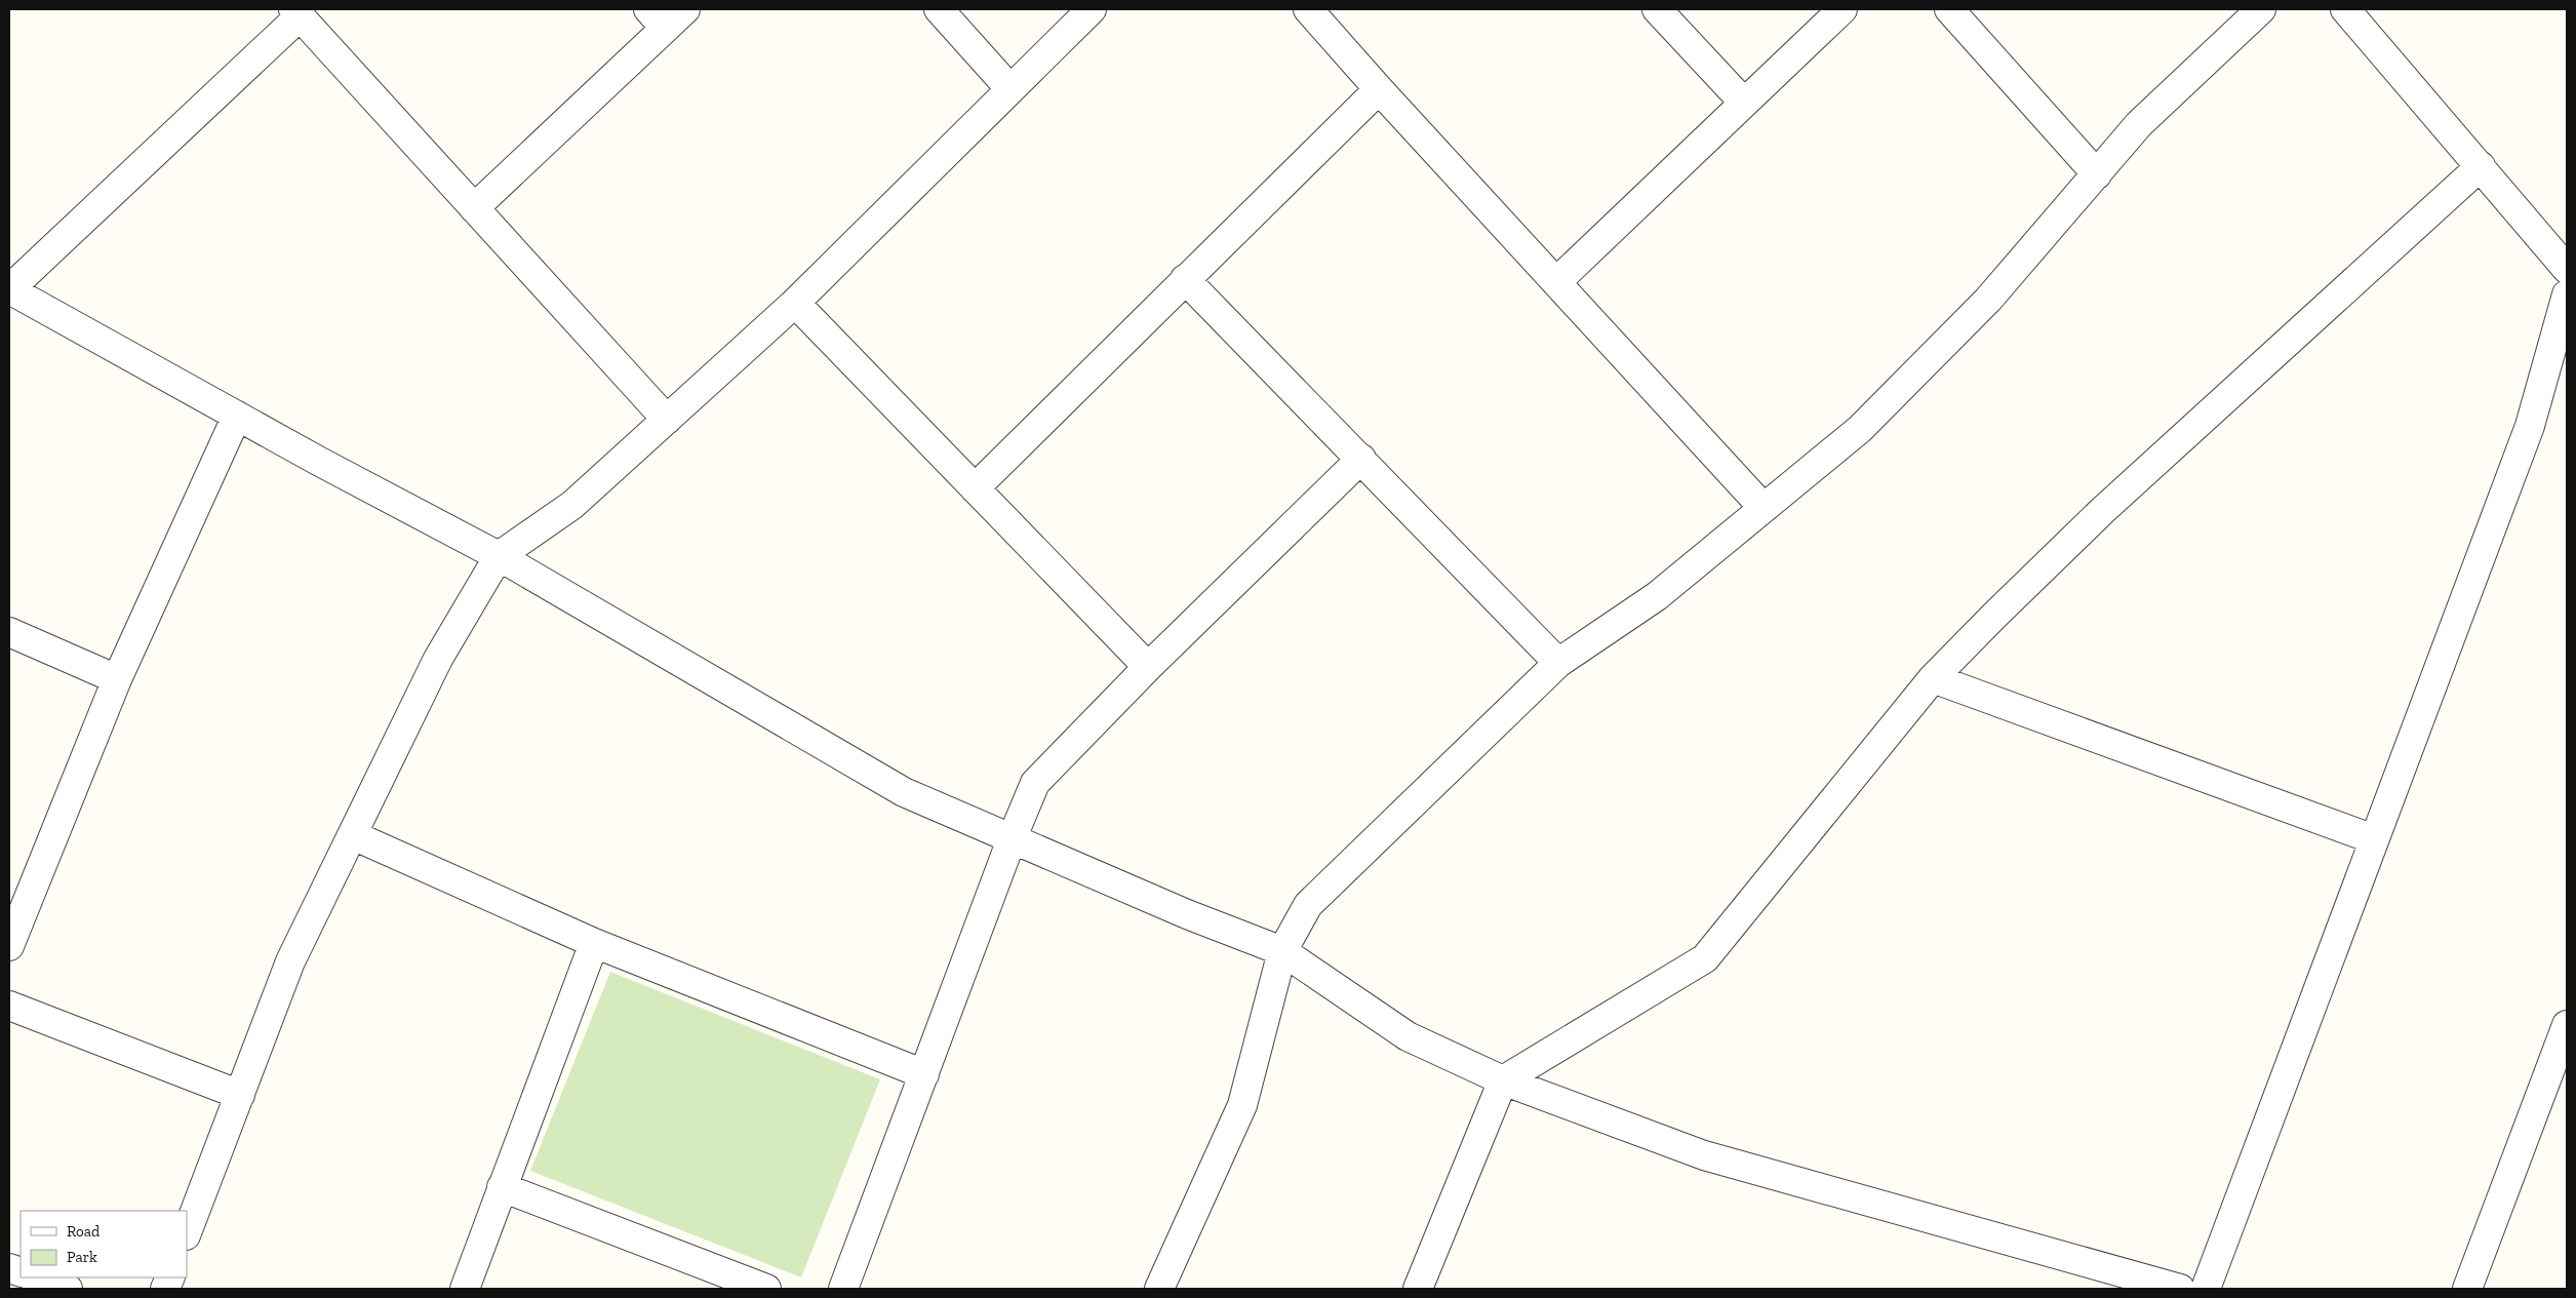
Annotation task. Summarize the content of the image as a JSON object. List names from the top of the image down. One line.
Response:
{"legend":["Road","Park"]}
